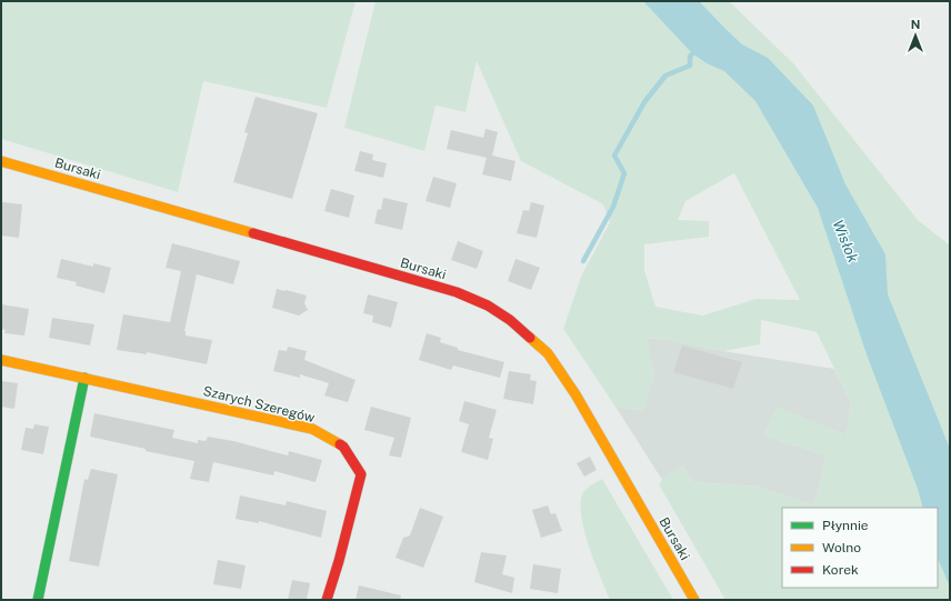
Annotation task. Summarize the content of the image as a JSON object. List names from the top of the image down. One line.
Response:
{"streets":{"street":["Bursaki","Szarych Szeregów"]},"water":["Wisłok"],"legend":["Płynnie","Wolno","Korek"],"north":"top"}
